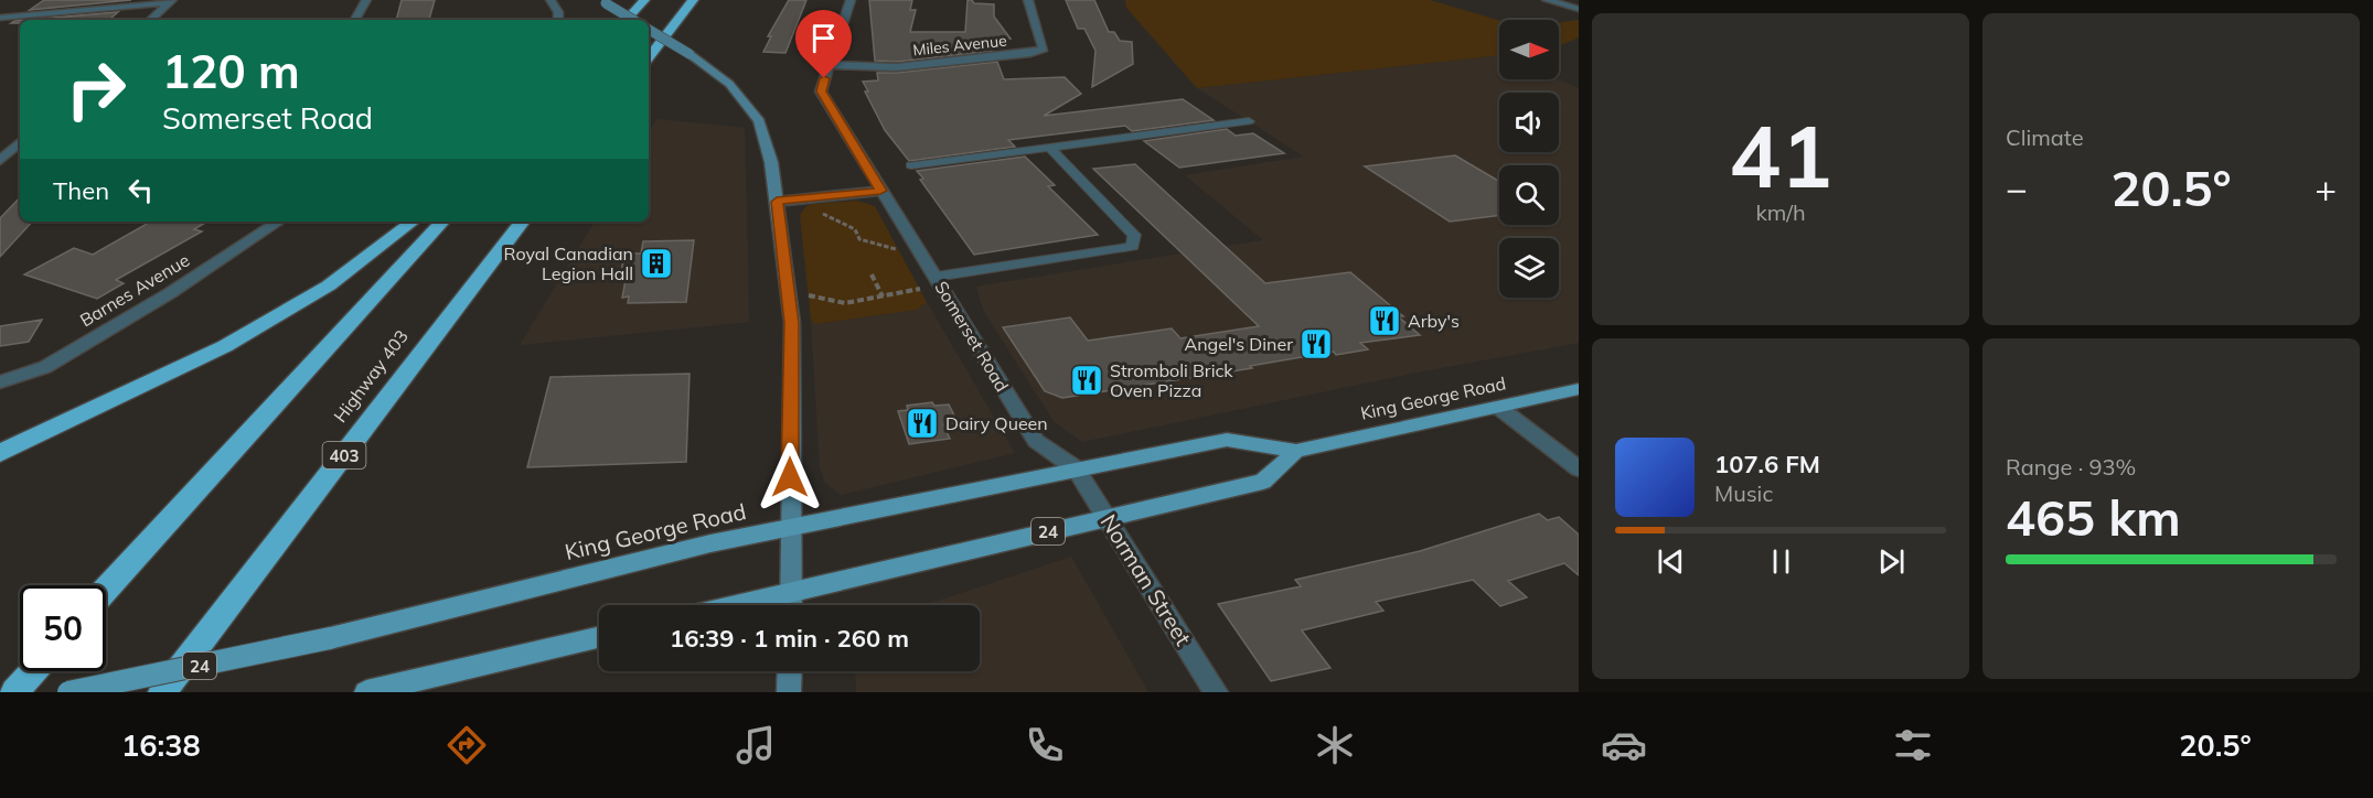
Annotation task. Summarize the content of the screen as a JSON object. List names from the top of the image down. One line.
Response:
{"streets":{"highway":["Highway 403","403"],"main road":["King George Road","24"],"street":["Miles Avenue","Barnes Avenue","Somerset Road","Norman Street"]},"crossings":[["Miles Avenue","Somerset Road"],["Somerset Road","King George Road"],["Somerset Road","Norman Street"],["King George Road","24"],["King George Road","Norman Street"],["24","Norman Street"]],"places":{"building":["Royal Canadian Legion Hall"],"restaurant":["Arby's","Angel's Diner","Stromboli Brick Oven Pizza","Dairy Queen"]},"north":"right","page":{"tile":[["41","km/h"],"Climate",["Range · 93%","465 km"]],"turn":["120 m","Somerset Road"],"then":"Then","heat":["−","20.5°","+"],"song":["107.6 FM","Music"],"limit":"50","trip":"16:39 · 1 min · 260 m","tabs":["16:38","20.5°"]}}
